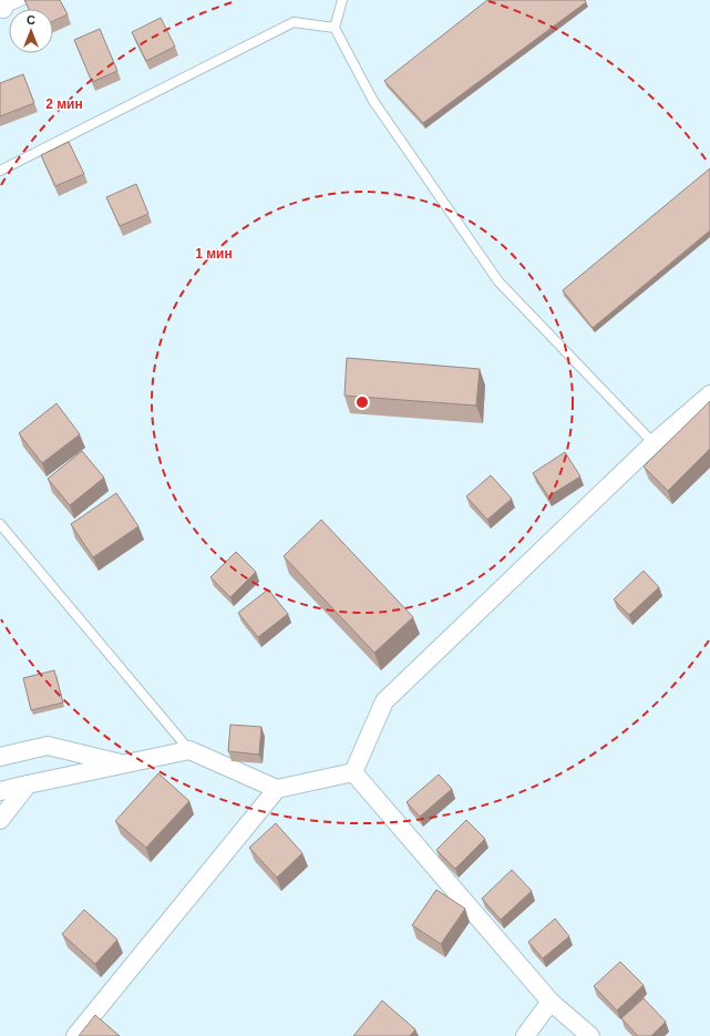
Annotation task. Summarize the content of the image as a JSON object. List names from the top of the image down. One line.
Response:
{"north":"top","rings":["2 мин","1 мин"]}
